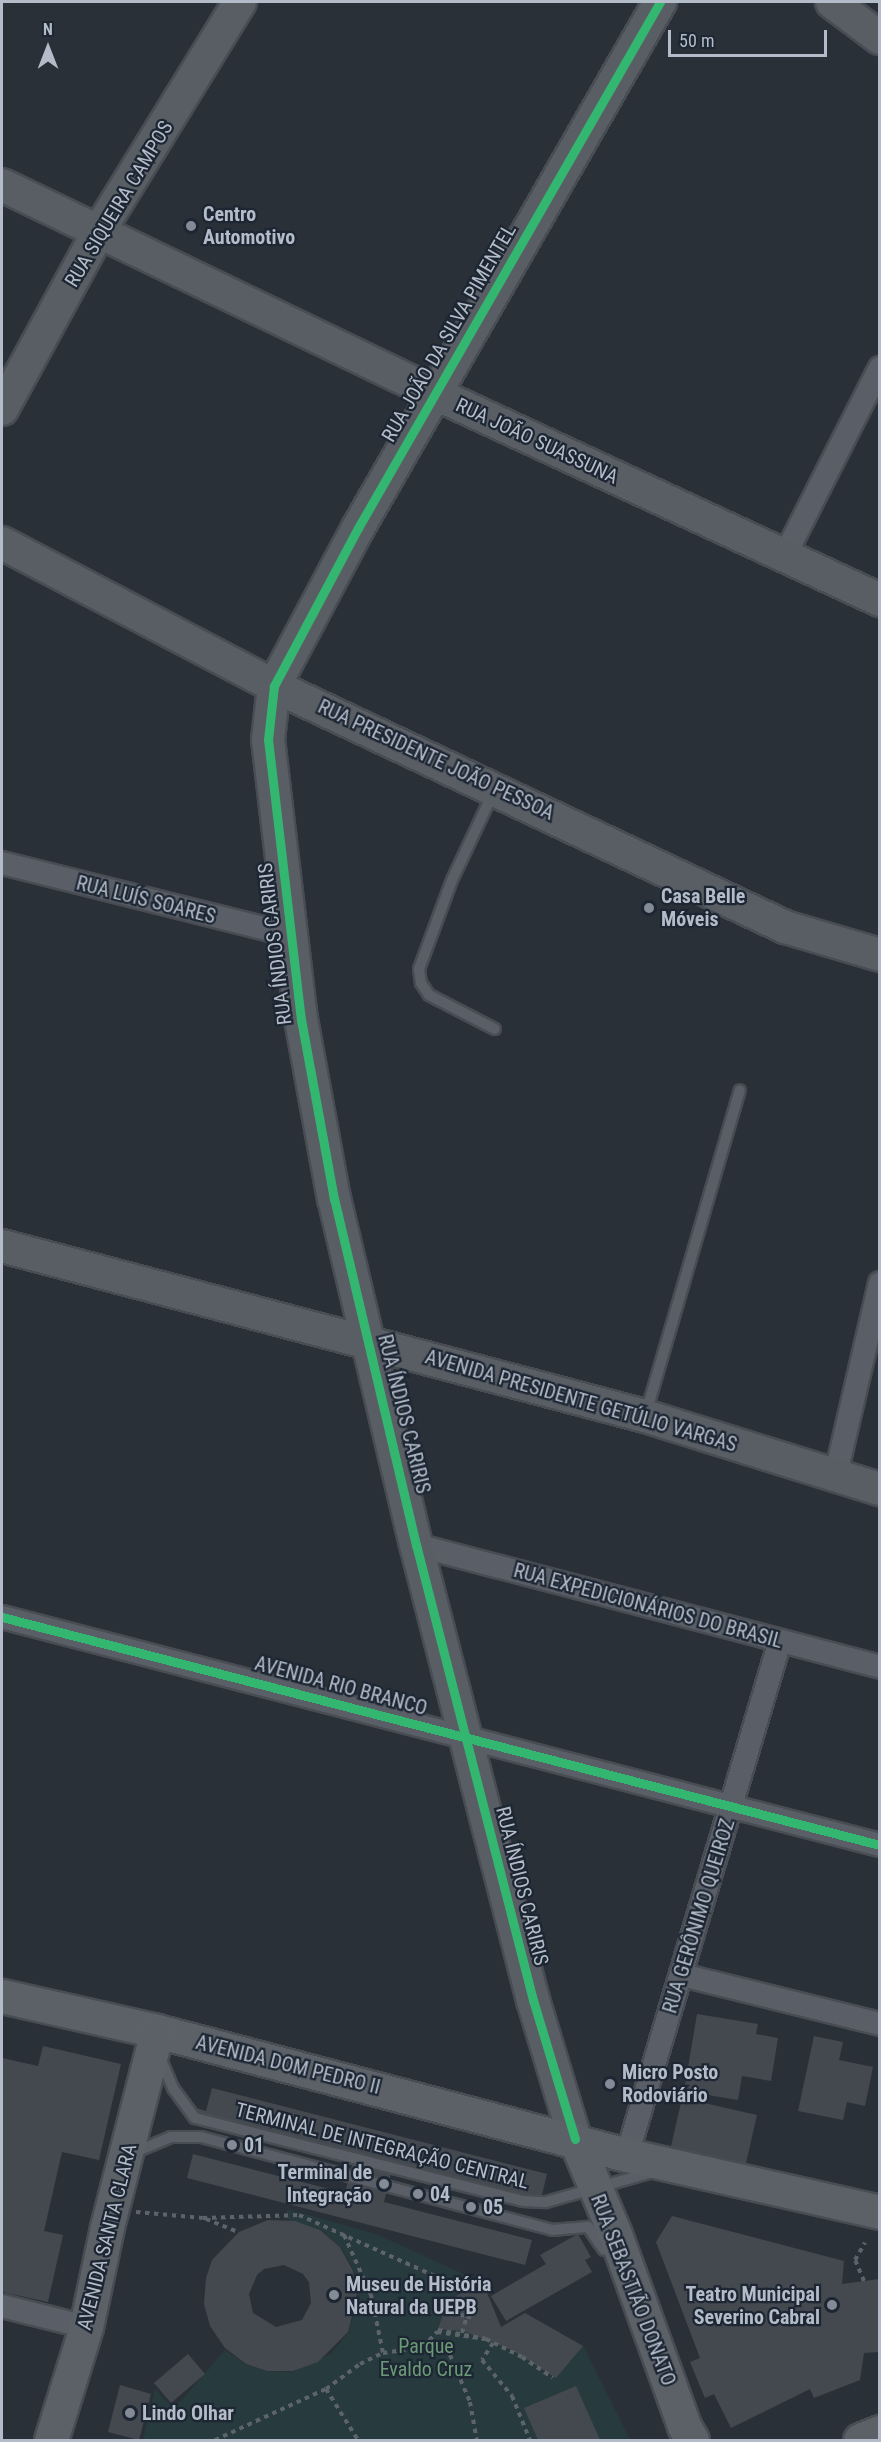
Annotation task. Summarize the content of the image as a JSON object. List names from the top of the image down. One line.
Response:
{"streets":{"main road":["RUA SIQUEIRA CAMPOS","RUA JOÃO DA SILVA PIMENTEL","RUA JOÃO SUASSUNA","RUA PRESIDENTE JOÃO PESSOA","RUA ÍNDIOS CARIRIS","AVENIDA PRESIDENTE GETÚLIO VARGAS","AVENIDA DOM PEDRO II","AVENIDA SANTA CLARA","RUA SEBASTIÃO DONATO"],"street":["RUA LUÍS SOARES","RUA EXPEDICIONÁRIOS DO BRASIL","AVENIDA RIO BRANCO","RUA GERÔNIMO QUEIROZ"],"lane":["TERMINAL DE INTEGRAÇÃO CENTRAL"]},"crossings":[["RUA SIQUEIRA CAMPOS","RUA JOÃO SUASSUNA"],["RUA JOÃO DA SILVA PIMENTEL","RUA JOÃO SUASSUNA"],["RUA JOÃO DA SILVA PIMENTEL","RUA PRESIDENTE JOÃO PESSOA"],["RUA JOÃO DA SILVA PIMENTEL","RUA ÍNDIOS CARIRIS"],["RUA PRESIDENTE JOÃO PESSOA","RUA ÍNDIOS CARIRIS"],["RUA LUÍS SOARES","RUA ÍNDIOS CARIRIS"],["RUA ÍNDIOS CARIRIS","AVENIDA PRESIDENTE GETÚLIO VARGAS"],["RUA ÍNDIOS CARIRIS","RUA EXPEDICIONÁRIOS DO BRASIL"],["RUA ÍNDIOS CARIRIS","AVENIDA RIO BRANCO"],["RUA ÍNDIOS CARIRIS","AVENIDA DOM PEDRO II"],["RUA ÍNDIOS CARIRIS","RUA SEBASTIÃO DONATO"],["RUA EXPEDICIONÁRIOS DO BRASIL","RUA GERÔNIMO QUEIROZ"],["AVENIDA RIO BRANCO","RUA GERÔNIMO QUEIROZ"],["RUA GERÔNIMO QUEIROZ","AVENIDA DOM PEDRO II"],["AVENIDA DOM PEDRO II","TERMINAL DE INTEGRAÇÃO CENTRAL"],["AVENIDA DOM PEDRO II","AVENIDA SANTA CLARA"],["AVENIDA DOM PEDRO II","RUA SEBASTIÃO DONATO"],["TERMINAL DE INTEGRAÇÃO CENTRAL","AVENIDA SANTA CLARA"],["TERMINAL DE INTEGRAÇÃO CENTRAL","RUA SEBASTIÃO DONATO"]],"parks":["Parque Evaldo Cruz"],"places":["Centro Automotivo","Casa Belle Móveis","Micro Posto Rodoviário","01","Terminal de Integração","04","05","Museu de História Natural da UEPB","Teatro Municipal Severino Cabral","Lindo Olhar"],"scale_bar":"50 m","north":"top"}
